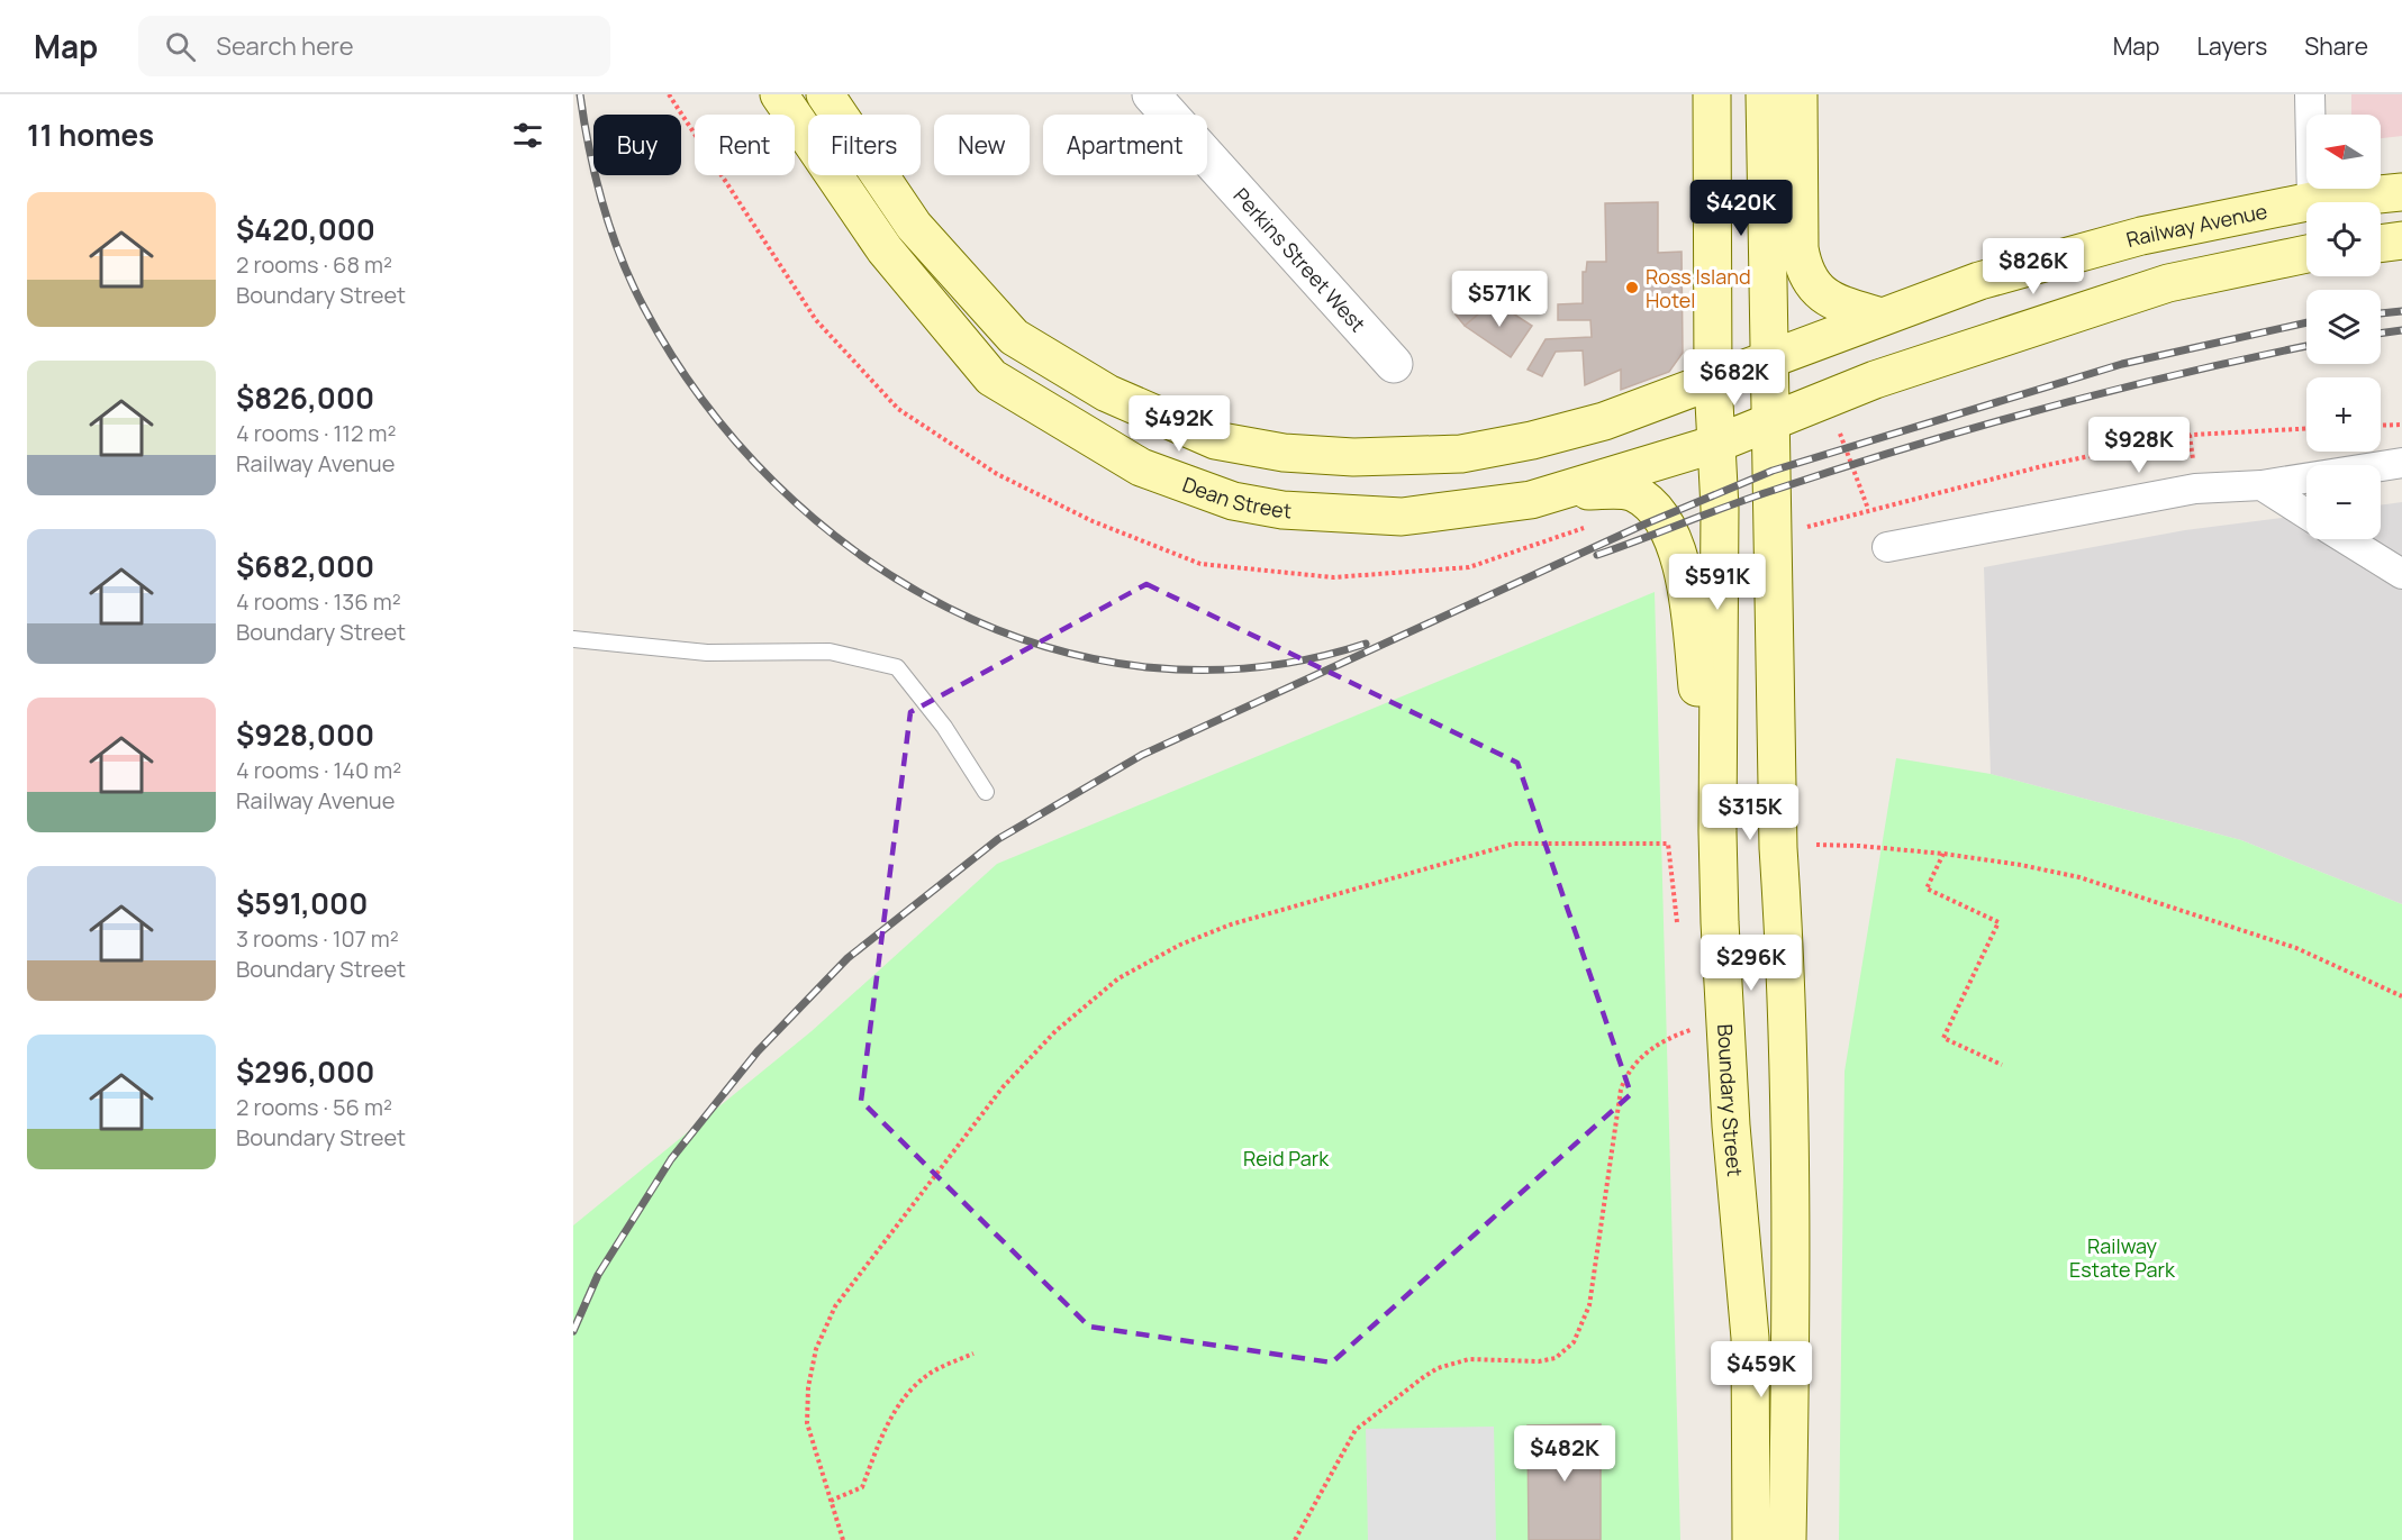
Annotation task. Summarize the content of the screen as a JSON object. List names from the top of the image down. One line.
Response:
{"streets":{"main road":["Railway Avenue","Dean Street","Boundary Street"],"street":["Perkins Street West"]},"crossings":[["Dean Street","Boundary Street"]],"parks":["Reid Park","Railway Estate Park"],"places":["Ross Island Hotel"],"north":"left","page":{"header":"Map","search":"Search here","nav":["Map","Layers","Share"],"heading":"11 homes","map_buttons":["+","−"],"chip":["Buy","Rent","Filters","New","Apartment"],"list":[{"name":"$420,000","note":"2 rooms · 68 m² · Boundary Street"},{"name":"$826,000","note":"4 rooms · 112 m² · Railway Avenue"},{"name":"$682,000","note":"4 rooms · 136 m² · Boundary Street"},{"name":"$928,000","note":"4 rooms · 140 m² · Railway Avenue"},{"name":"$591,000","note":"3 rooms · 107 m² · Boundary Street"},{"name":"$296,000","note":"2 rooms · 56 m² · Boundary Street"}],"price":["$420K","$826K","$571K","$682K","$492K","$928K","$591K","$315K","$296K","$459K","$482K"]}}
